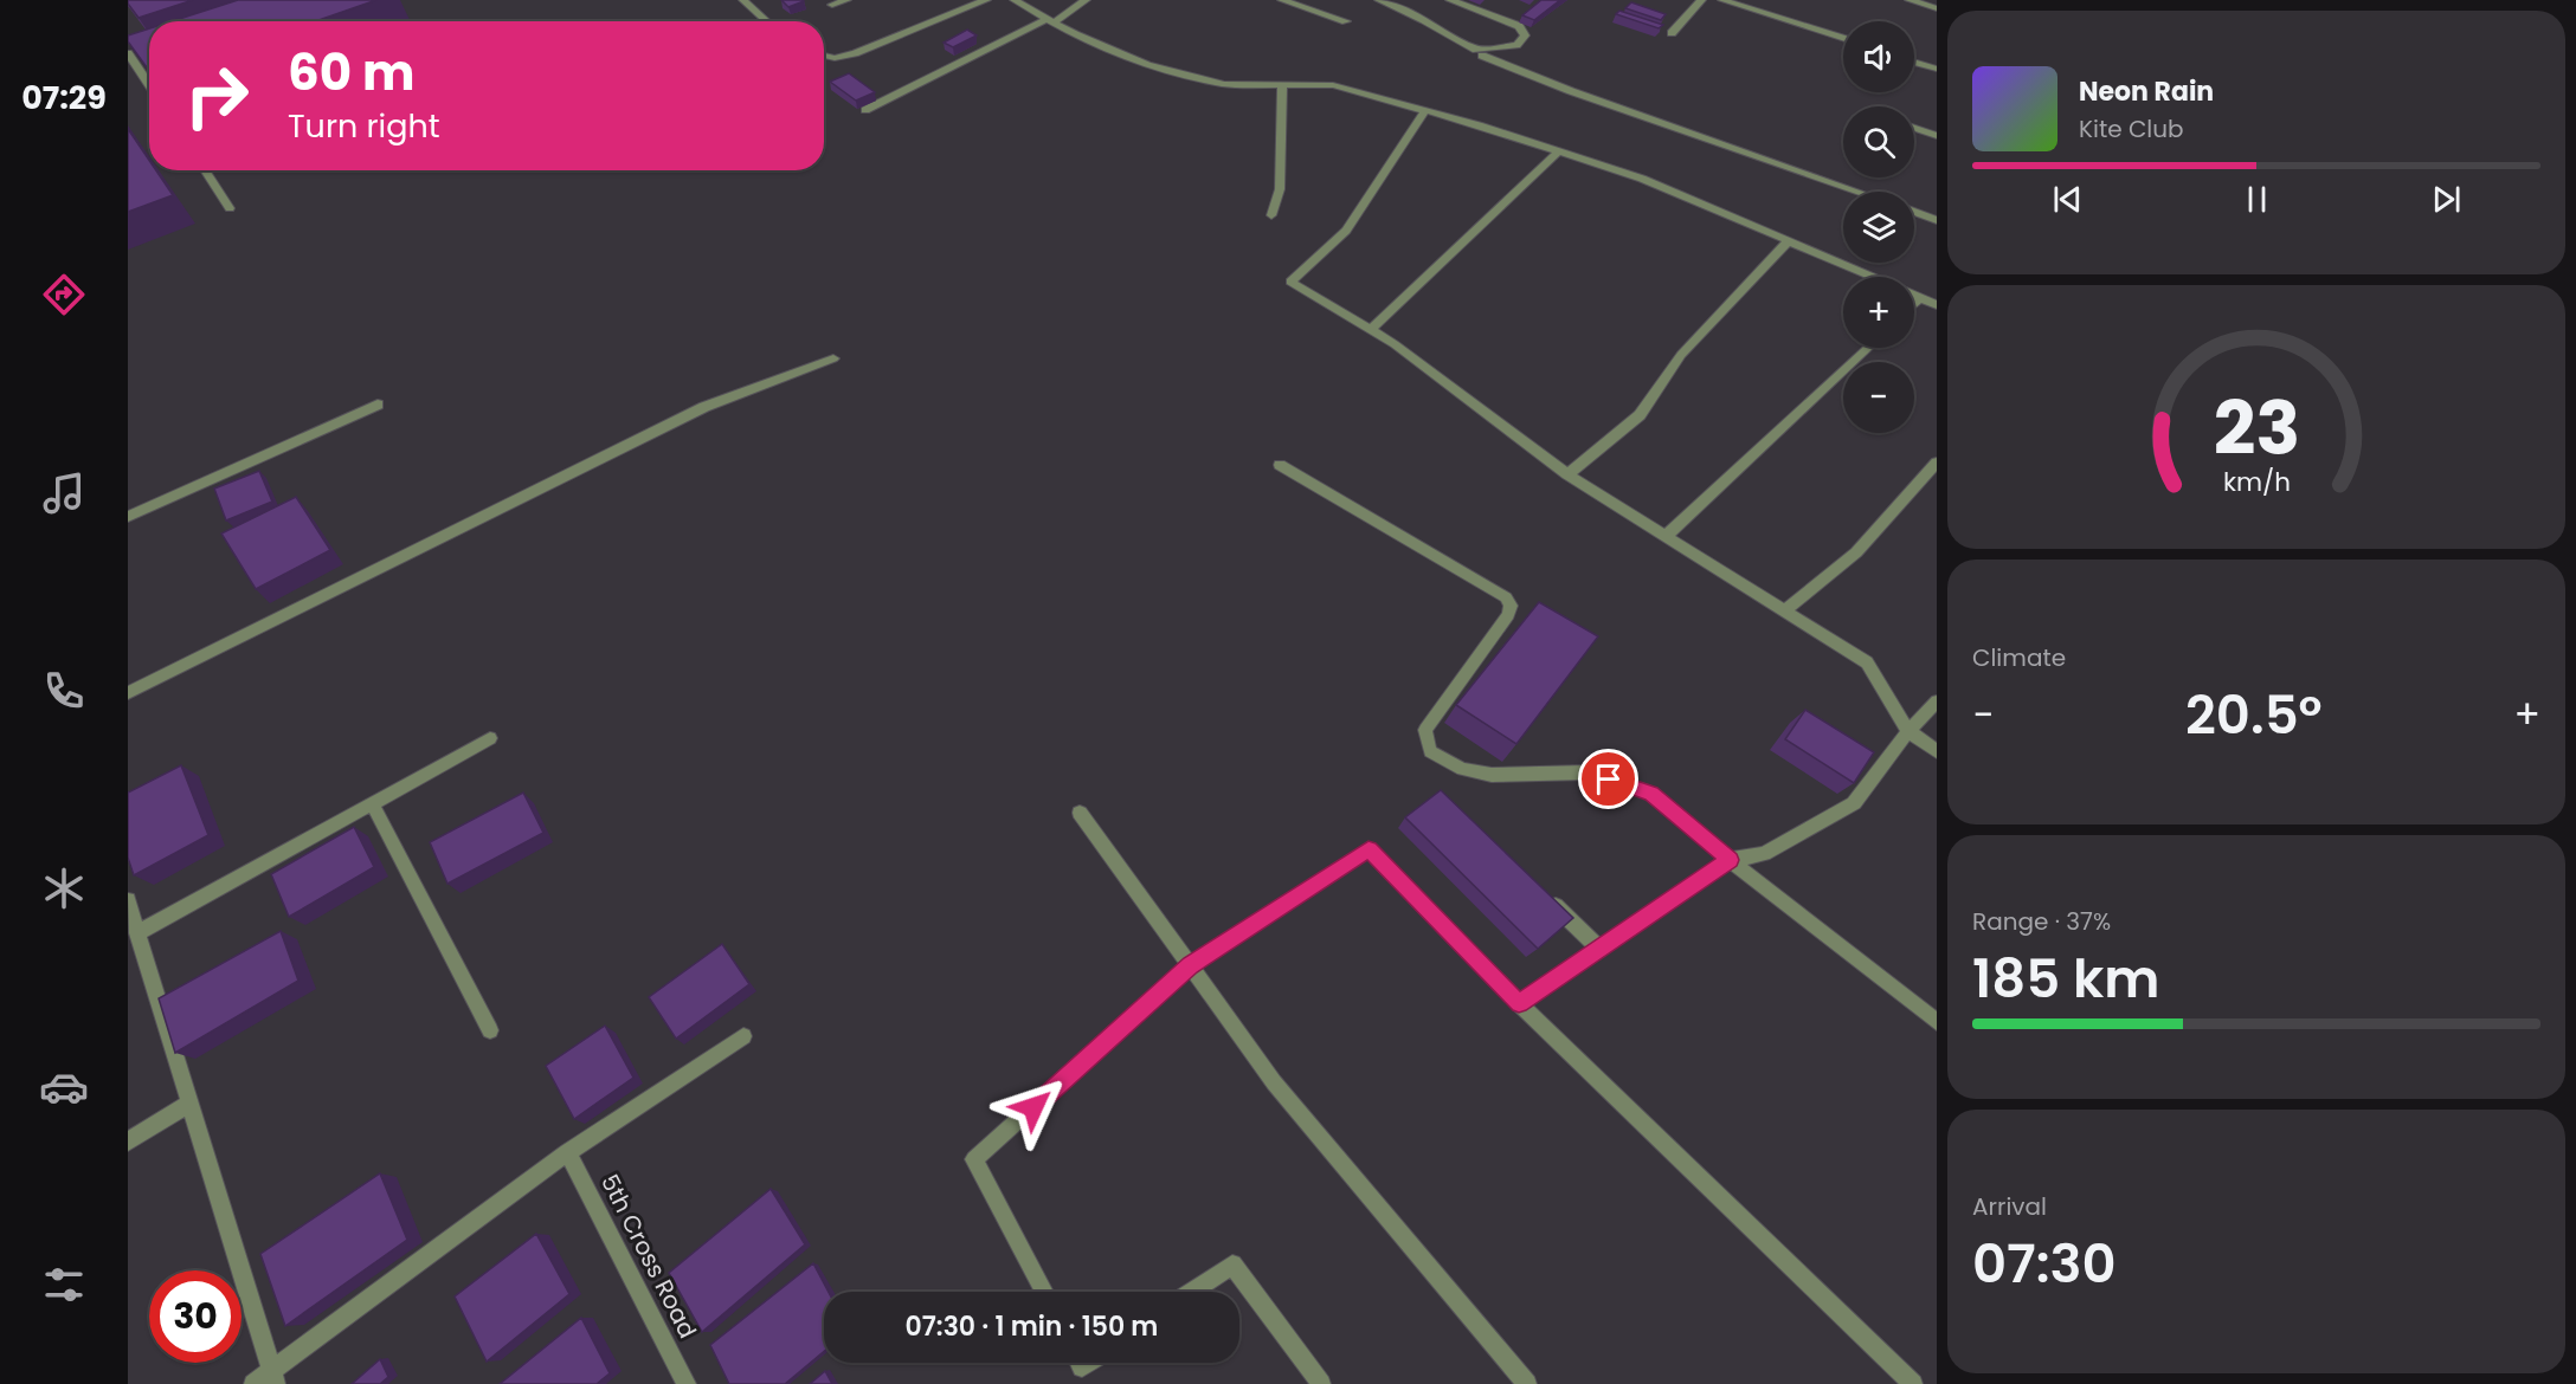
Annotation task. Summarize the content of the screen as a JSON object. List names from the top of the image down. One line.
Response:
{"streets":{"street":["5th Cross Road"]},"page":{"tabs":"07:29","map_buttons":["+","−"],"turn":["60 m","Turn right"],"song":["Neon Rain","Kite Club"],"tile":["Climate",["Range · 37%","185 km"],["Arrival","07:30"]],"heat":["−","20.5°","+"],"limit":"30","trip":"07:30 · 1 min · 150 m","gauge":["23","km/h"]}}
